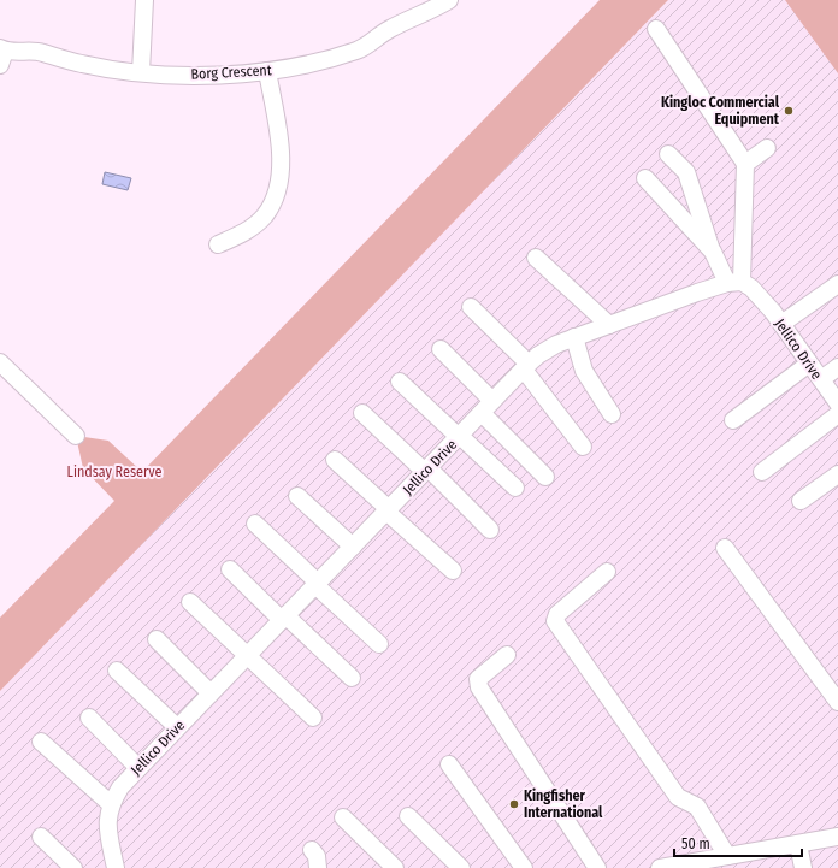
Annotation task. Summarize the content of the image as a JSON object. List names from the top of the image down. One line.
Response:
{"streets":{"street":["Borg Crescent","Jellico Drive"]},"parks":["Lindsay Reserve"],"places":["Kingloc Commercial Equipment","Kingfisher International"],"scale_bar":"50 m"}
